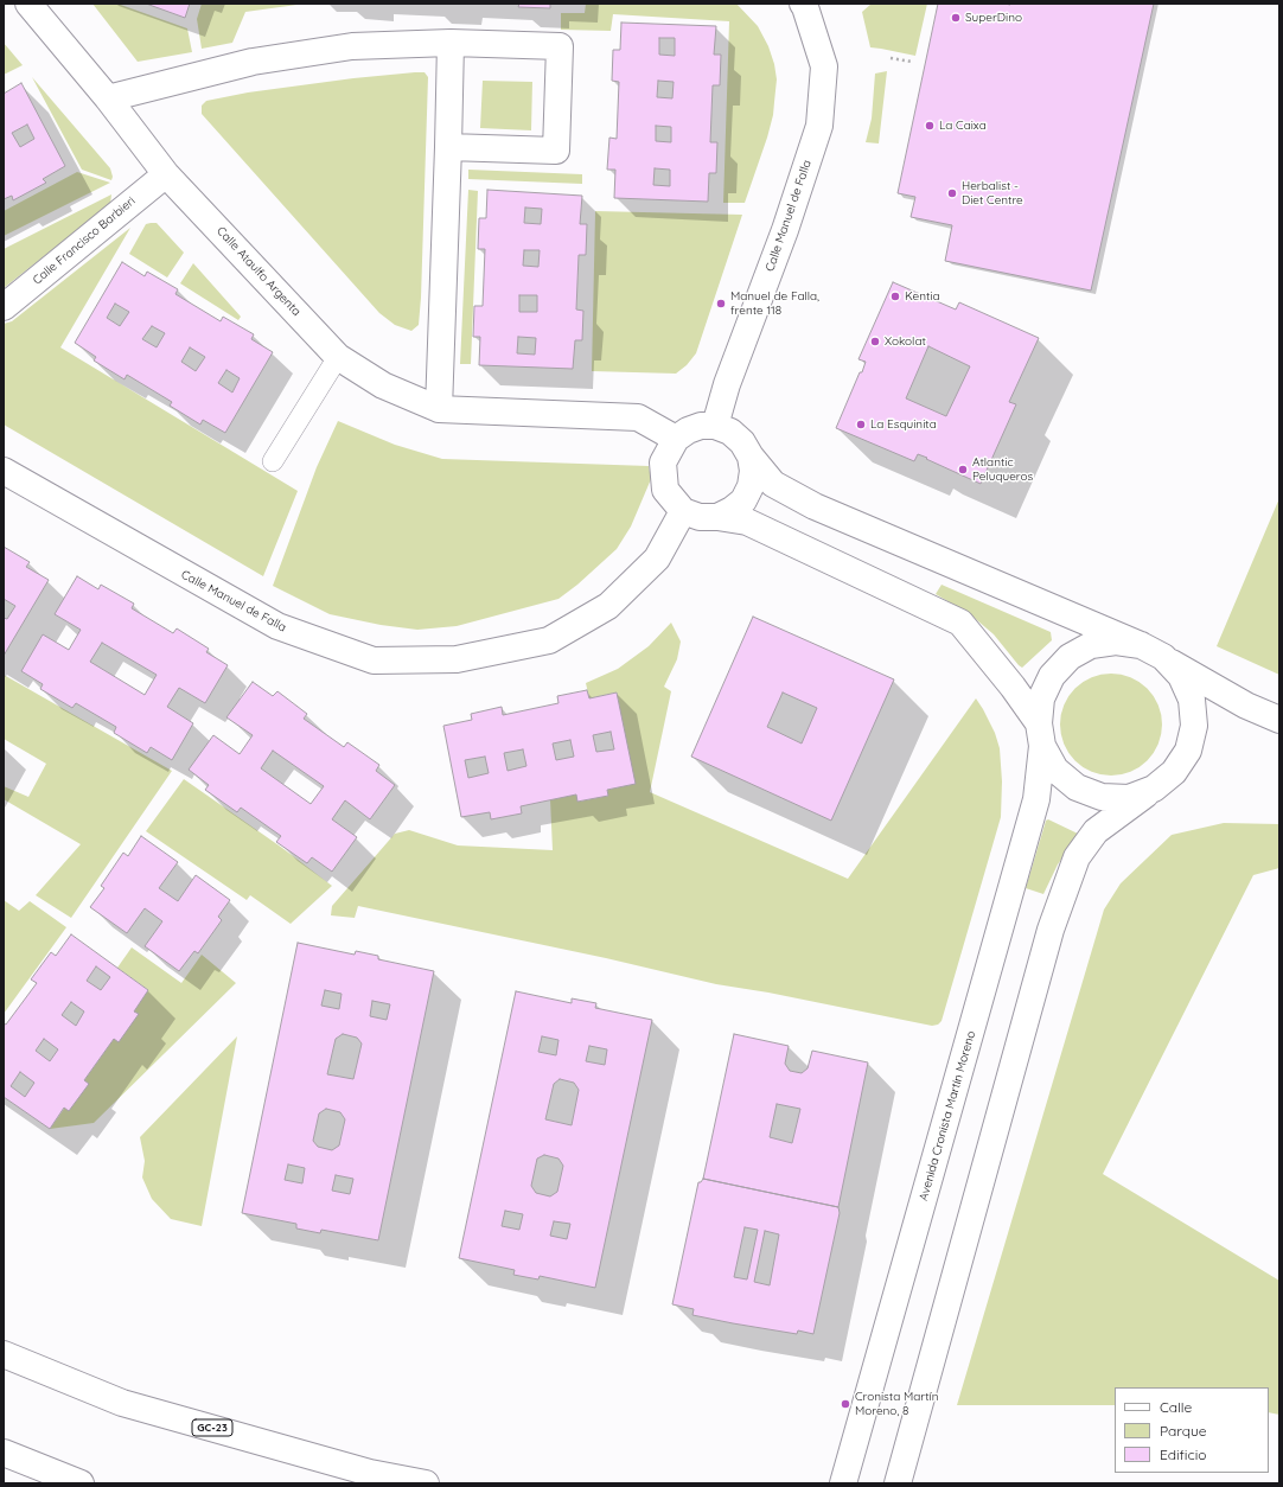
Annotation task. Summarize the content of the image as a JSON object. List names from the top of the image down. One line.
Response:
{"streets":{"main road":["Calle Manuel de Falla","Calle Francisco Barbieri","Calle Ataulfo Argenta","Avenida Cronista Martín Moreno","GC-23"]},"crossings":[["Calle Manuel de Falla","Calle Ataulfo Argenta"],["Calle Francisco Barbieri","Calle Ataulfo Argenta"]],"places":["SuperDino","La Caixa","Herbalist - Diet Centre","Kentia","Manuel de Falla, frente 118","Xokolat","La Esquinita","Atlantic Peluqueros","Cronista Martín Moreno, 8"],"legend":["Calle","Parque","Edificio"]}
